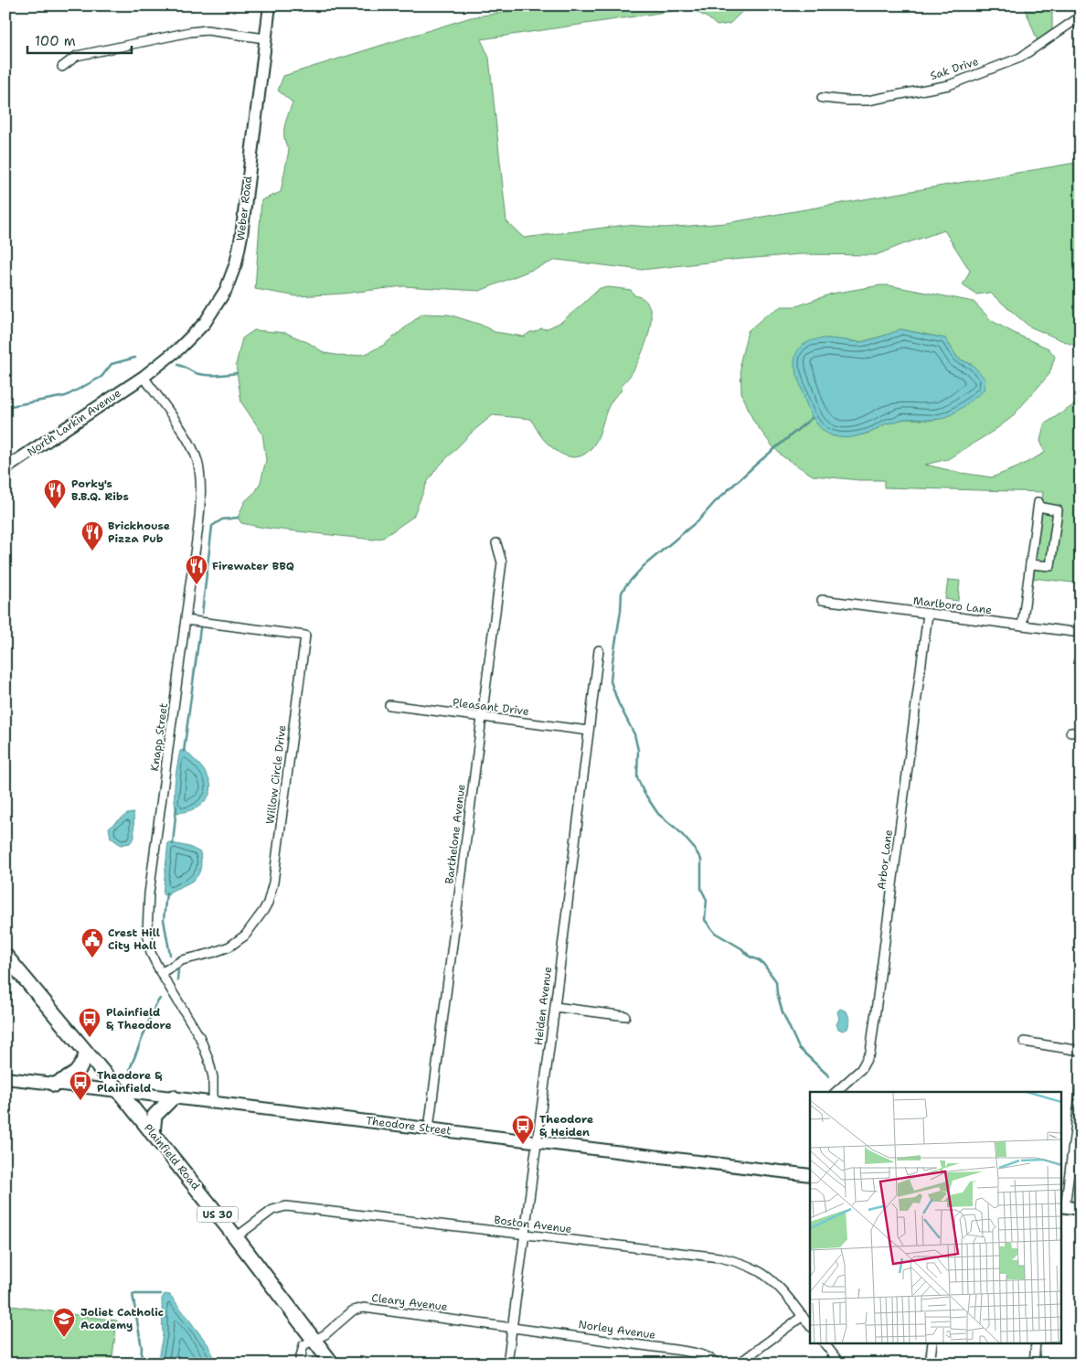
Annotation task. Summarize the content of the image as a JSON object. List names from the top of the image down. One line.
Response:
{"streets":{"main road":["Weber Road","North Larkin Avenue","Theodore Street","Plainfield Road","US 30"],"street":["Sak Drive","Marlboro Lane","Pleasant Drive","Knapp Street","Willow Circle Drive","Barthelone Avenue","Arbor Lane","Heiden Avenue","Boston Avenue","Cleary Avenue","Norley Avenue"]},"crossings":[["Weber Road","North Larkin Avenue"],["Weber Road","Knapp Street"],["North Larkin Avenue","Knapp Street"],["Marlboro Lane","Arbor Lane"],["Pleasant Drive","Barthelone Avenue"],["Pleasant Drive","Heiden Avenue"],["Knapp Street","Willow Circle Drive"],["Knapp Street","Theodore Street"],["Barthelone Avenue","Theodore Street"],["Heiden Avenue","Theodore Street"],["Heiden Avenue","Boston Avenue"],["Heiden Avenue","Cleary Avenue"],["Heiden Avenue","Norley Avenue"],["Theodore Street","Plainfield Road"],["Plainfield Road","Boston Avenue"],["Plainfield Road","Cleary Avenue"],["Cleary Avenue","Norley Avenue"]],"places":{"restaurant":["Porky's B.B.Q. Ribs","Brickhouse Pizza Pub","Firewater BBQ"],"public building":["Crest Hill City Hall"],"bus stop":["Plainfield & Theodore","Theodore & Plainfield","Theodore & Heiden"],"school or university":["Joliet Catholic Academy"]},"scale_bar":"100 m"}
